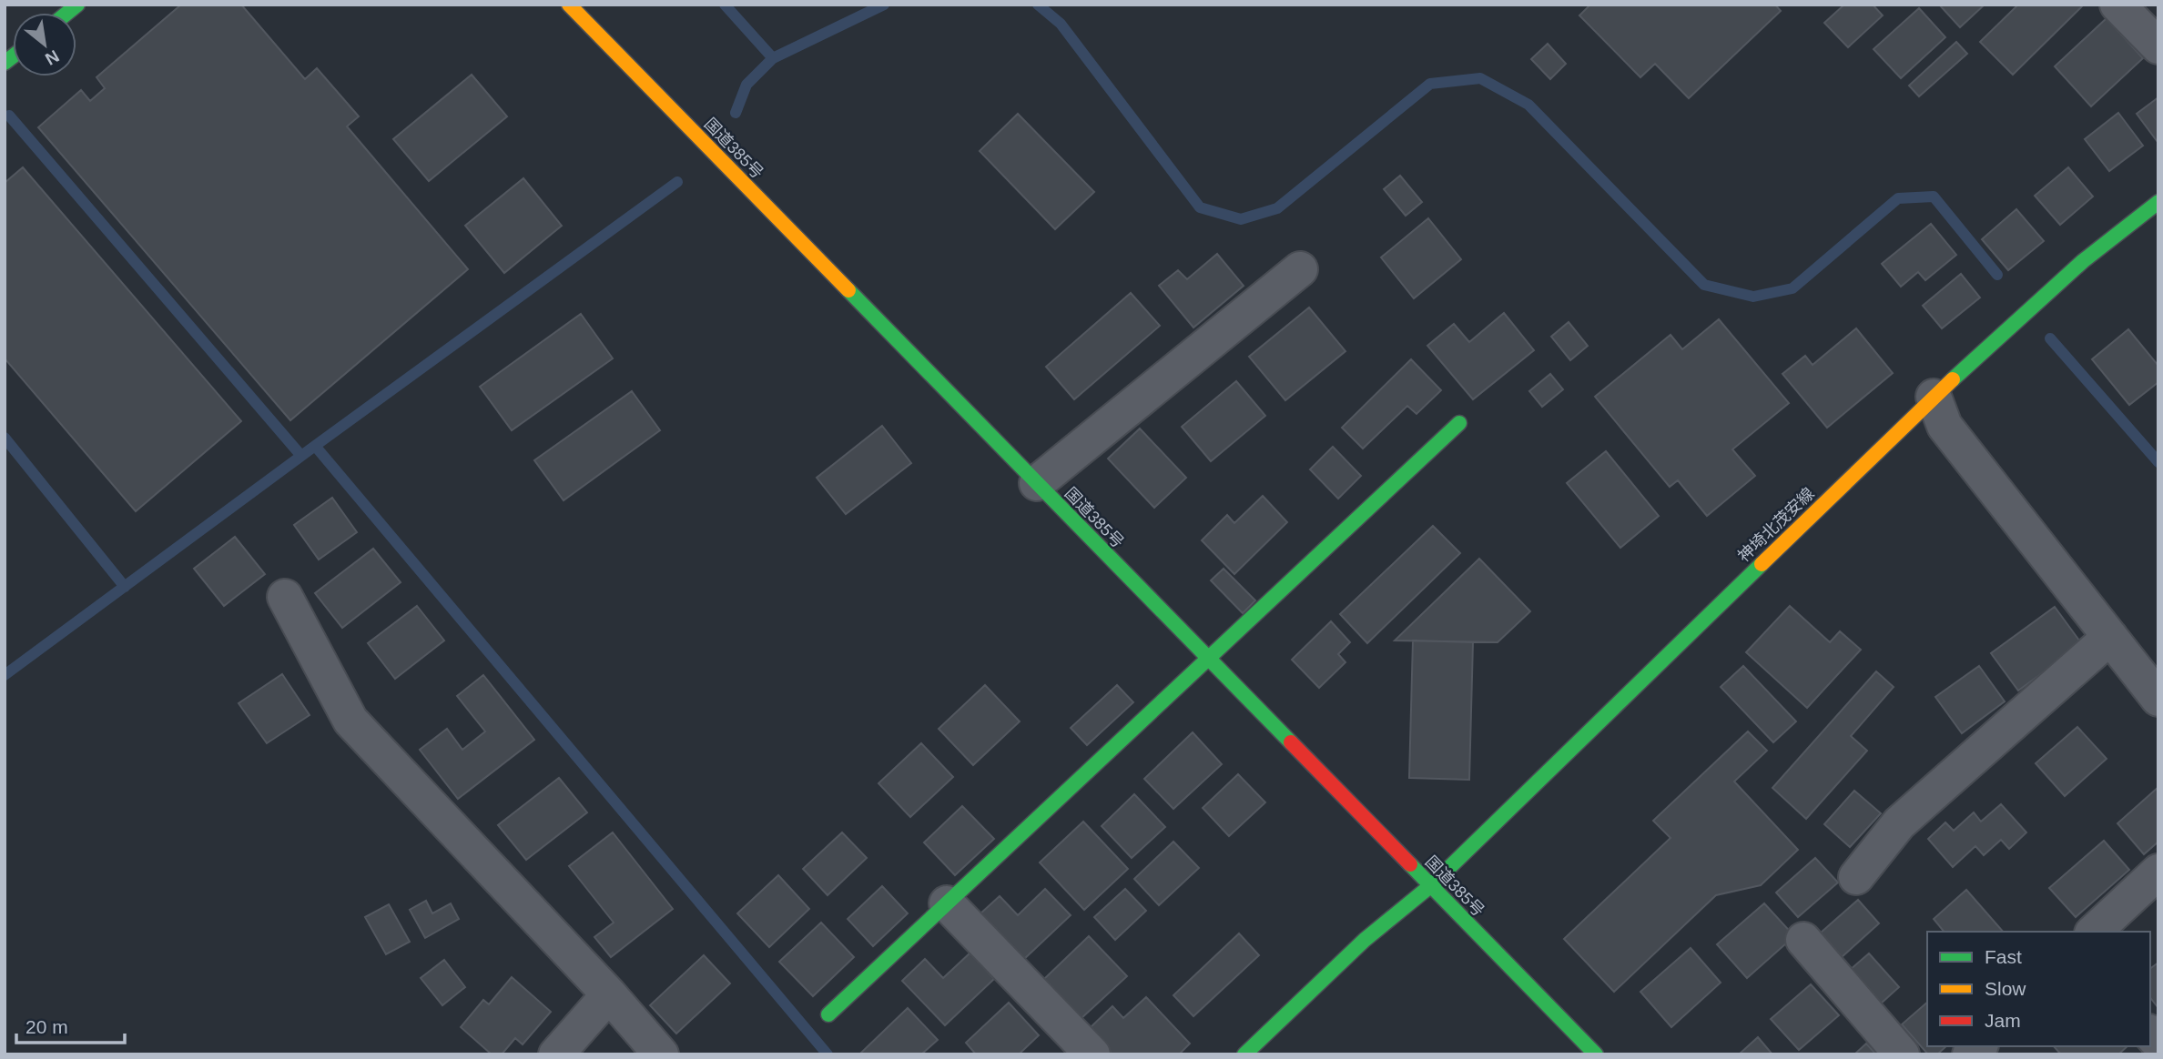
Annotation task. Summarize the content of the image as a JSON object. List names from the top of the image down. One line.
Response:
{"streets":{"main road":["国道385号","神埼北茂安線"]},"crossings":[["国道385号","神埼北茂安線"]],"legend":["Fast","Slow","Jam"],"scale_bar":"20 m","north":"bottom right"}
